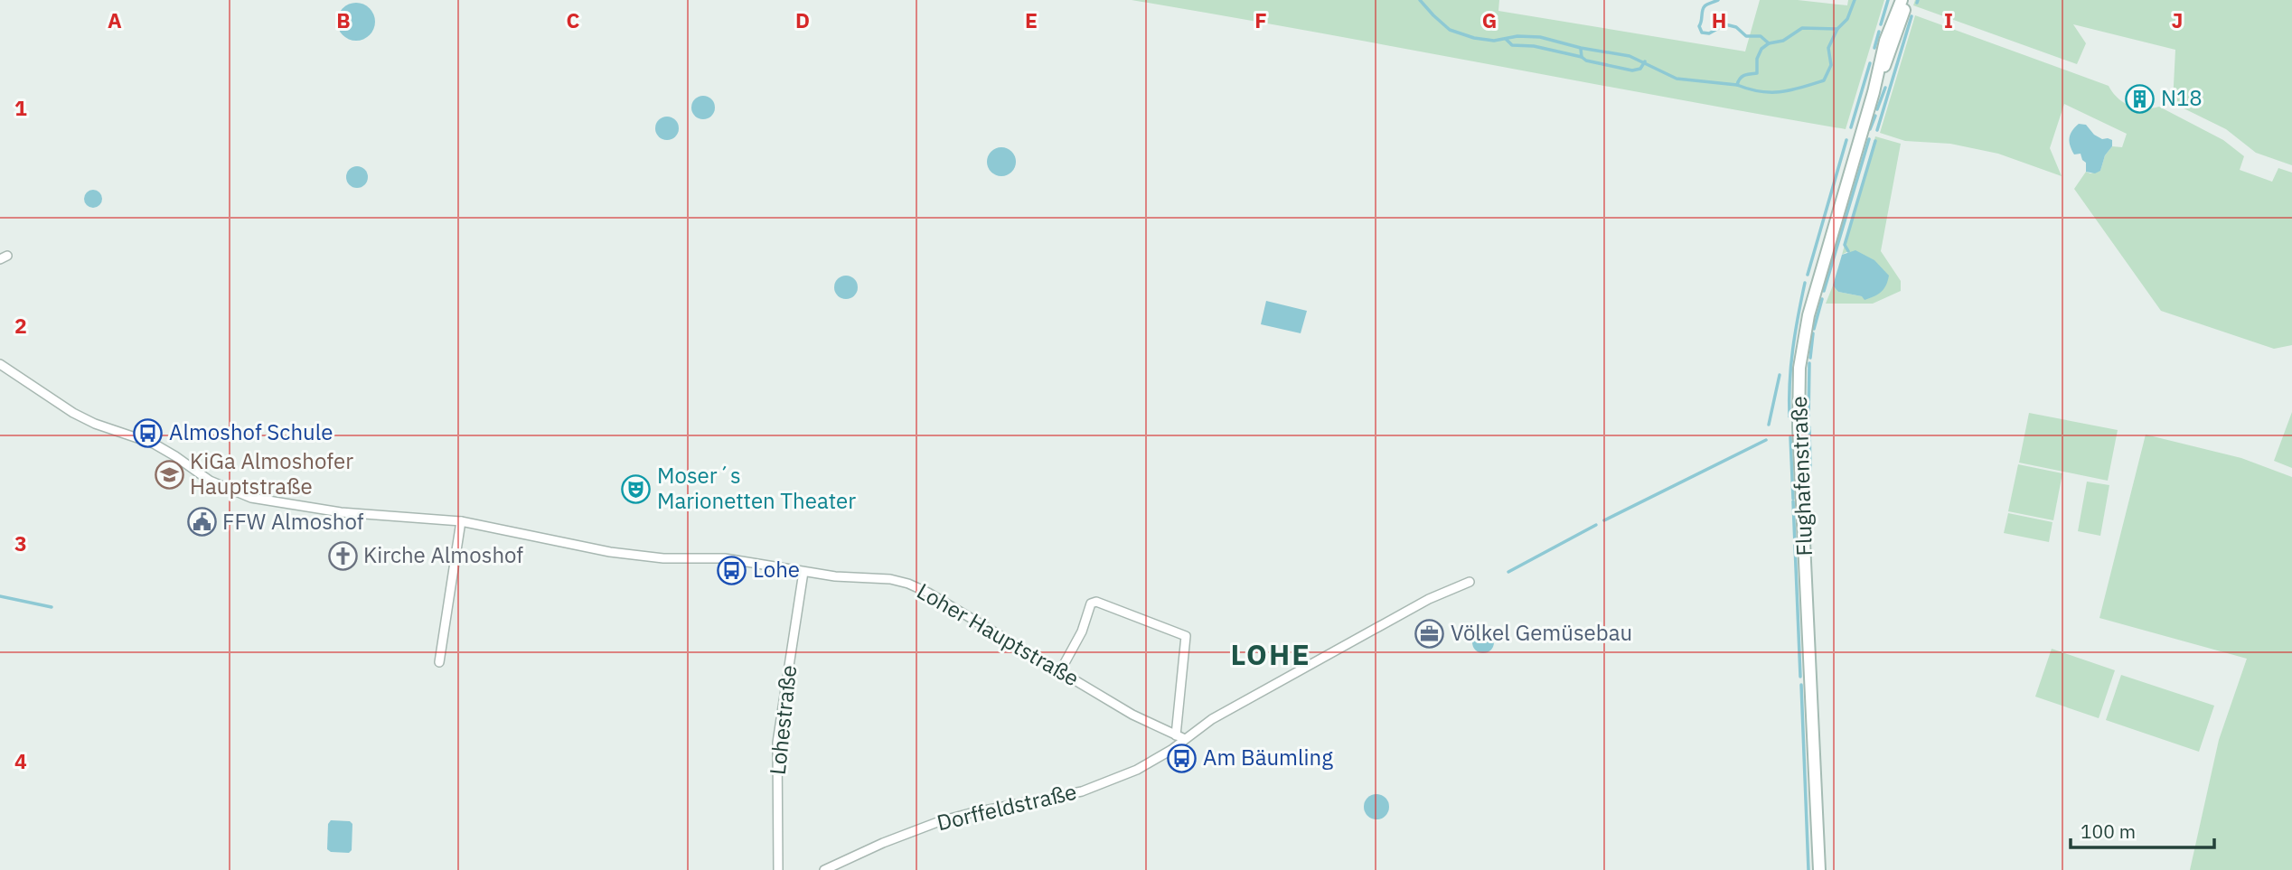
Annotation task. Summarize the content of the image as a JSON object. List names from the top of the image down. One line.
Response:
{"streets":{"main road":["Flughafenstraße"],"street":["Loher Hauptstraße","Lohestraße","Dorffeldstraße"]},"crossings":[["Loher Hauptstraße","Lohestraße"],["Loher Hauptstraße","Dorffeldstraße"]],"districts":["LOHE"],"places":{"building":["N18"],"bus stop":["Almoshof Schule","Lohe","Am Bäumling"],"school or university":["KiGa Almoshofer Hauptstraße"],"theatre":["Moser´s Marionetten Theater"],"public building":["FFW Almoshof"],"church":["Kirche Almoshof"],"office":["Völkel Gemüsebau"]},"scale_bar":"100 m","grid":{"columns":["A","B","C","D","E","F","G","H","I","J"],"rows":["1","2","3","4"]}}
